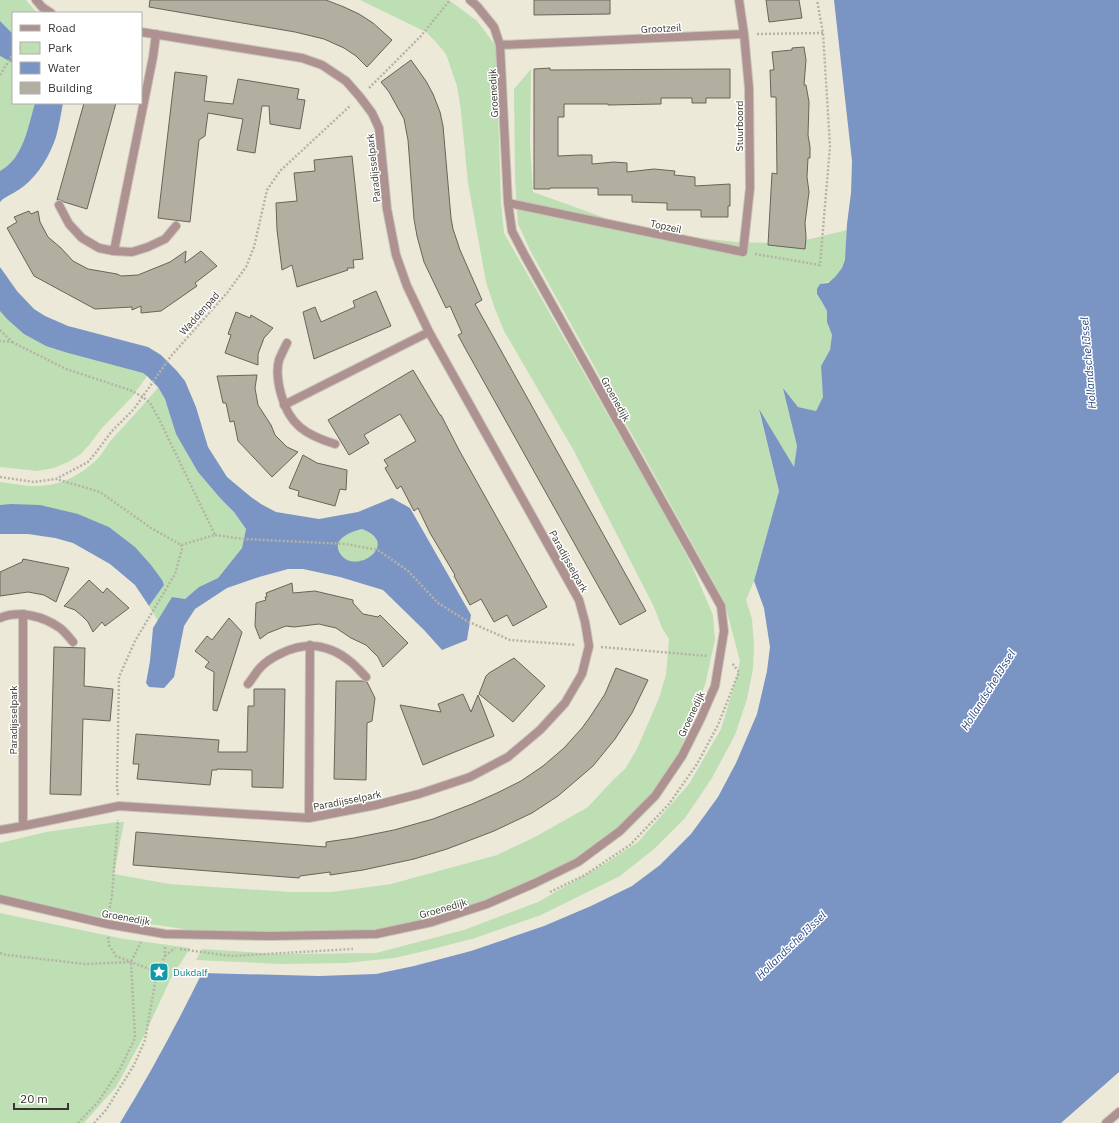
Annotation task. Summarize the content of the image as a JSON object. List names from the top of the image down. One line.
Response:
{"streets":{"street":["Grootzeil","Groenedijk","Stuurboord","Paradijsselpark","Topzeil"],"path":["Waddenpad"]},"crossings":[["Grootzeil","Groenedijk"],["Grootzeil","Stuurboord"],["Groenedijk","Topzeil"],["Stuurboord","Topzeil"],["Paradijsselpark","Waddenpad"]],"water":["Hollandsche IJssel"],"places":{"place":["Dukdalf"]},"legend":["Road","Park","Water","Building"],"scale_bar":"20 m"}
